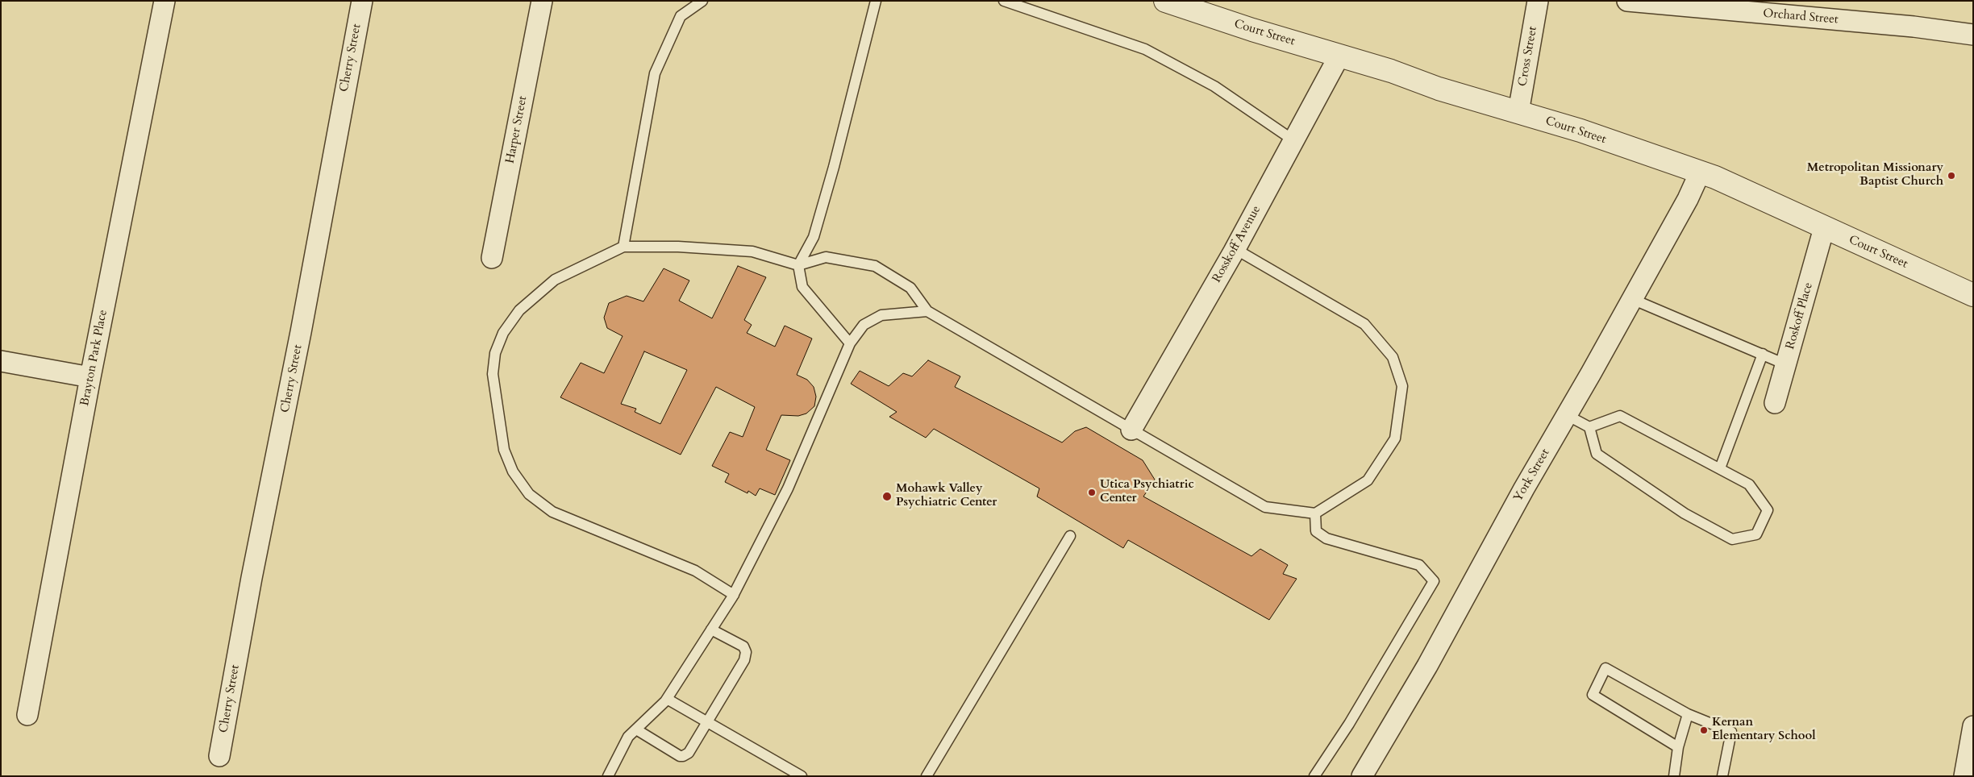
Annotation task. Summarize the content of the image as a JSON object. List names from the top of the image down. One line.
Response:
{"streets":{"street":["Orchard Street","Court Street","Cross Street","Cherry Street","Harper Street","Rosskoff Avenue","Roskoff Place","Brayton Park Place","York Street"]},"crossings":[["Court Street","Cross Street"],["Court Street","Rosskoff Avenue"],["Court Street","Roskoff Place"],["Court Street","York Street"]],"places":["Metropolitan Missionary Baptist Church","Utica Psychiatric Center","Mohawk Valley Psychiatric Center","Kernan Elementary School"]}
